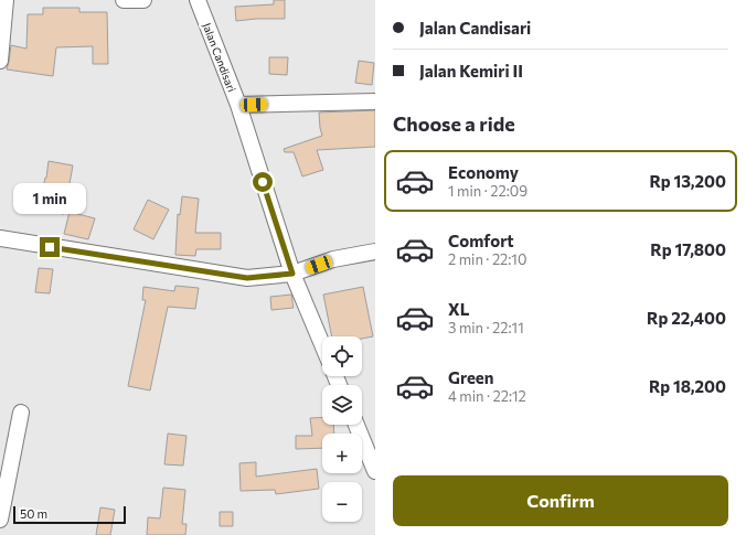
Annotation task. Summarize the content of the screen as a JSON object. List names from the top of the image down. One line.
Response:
{"streets":{"street":["Jalan Candisari"]},"scale_bar":"50 m","page":{"banner":["Jalan Candisari","Jalan Kemiri II"],"heading":"Choose a ride","list":[{"name":"Economy","note":"1 min · 22:09","value":"Rp 13,200"},{"name":"Comfort","note":"2 min · 22:10","value":"Rp 17,800"},{"name":"XL","note":"3 min · 22:11","value":"Rp 22,400"},{"name":"Green","note":"4 min · 22:12","value":"Rp 18,200"}],"bubble":"1 min","map_buttons":["+","−"],"buttons":"Confirm","scale":"50 m"}}
